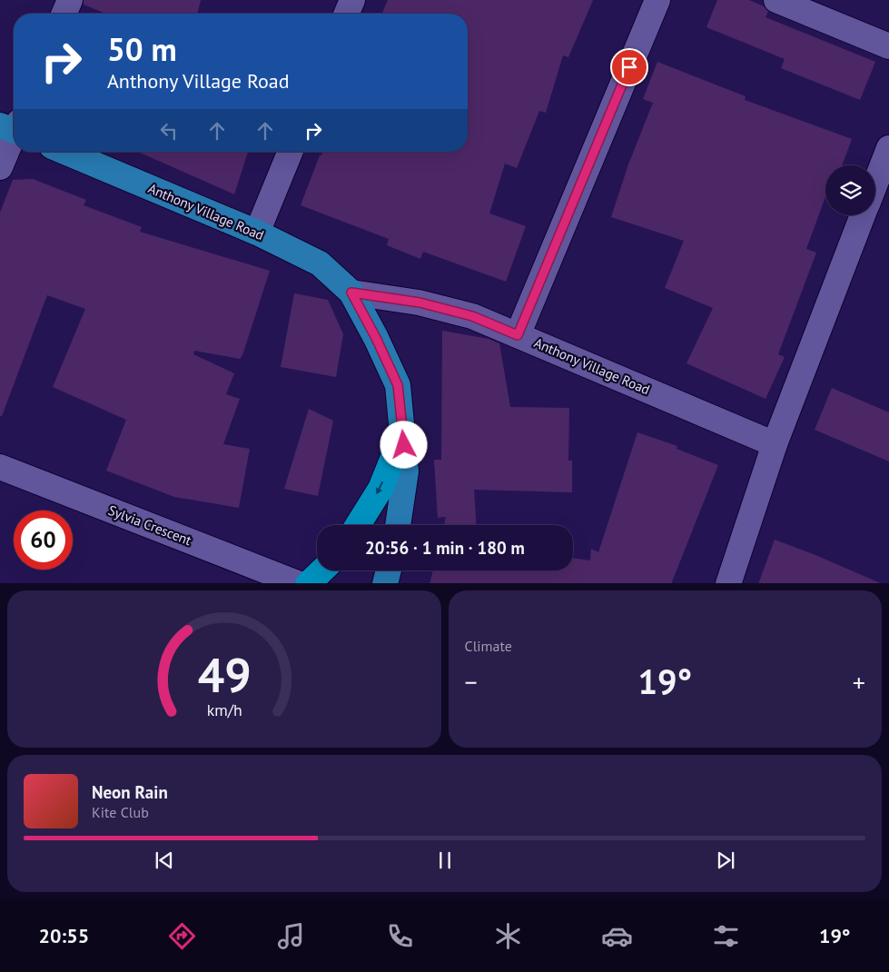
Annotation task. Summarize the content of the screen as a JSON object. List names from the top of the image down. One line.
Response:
{"streets":{"main road":["Anthony Village Road"],"street":["Sylvia Crescent"]},"page":{"turn":["50 m","Anthony Village Road"],"limit":"60","trip":"20:56 · 1 min · 180 m","tile":"Climate","heat":["−","19°","+"],"song":["Neon Rain","Kite Club"],"tabs":["20:55","19°"],"gauge":["49","km/h"]}}
